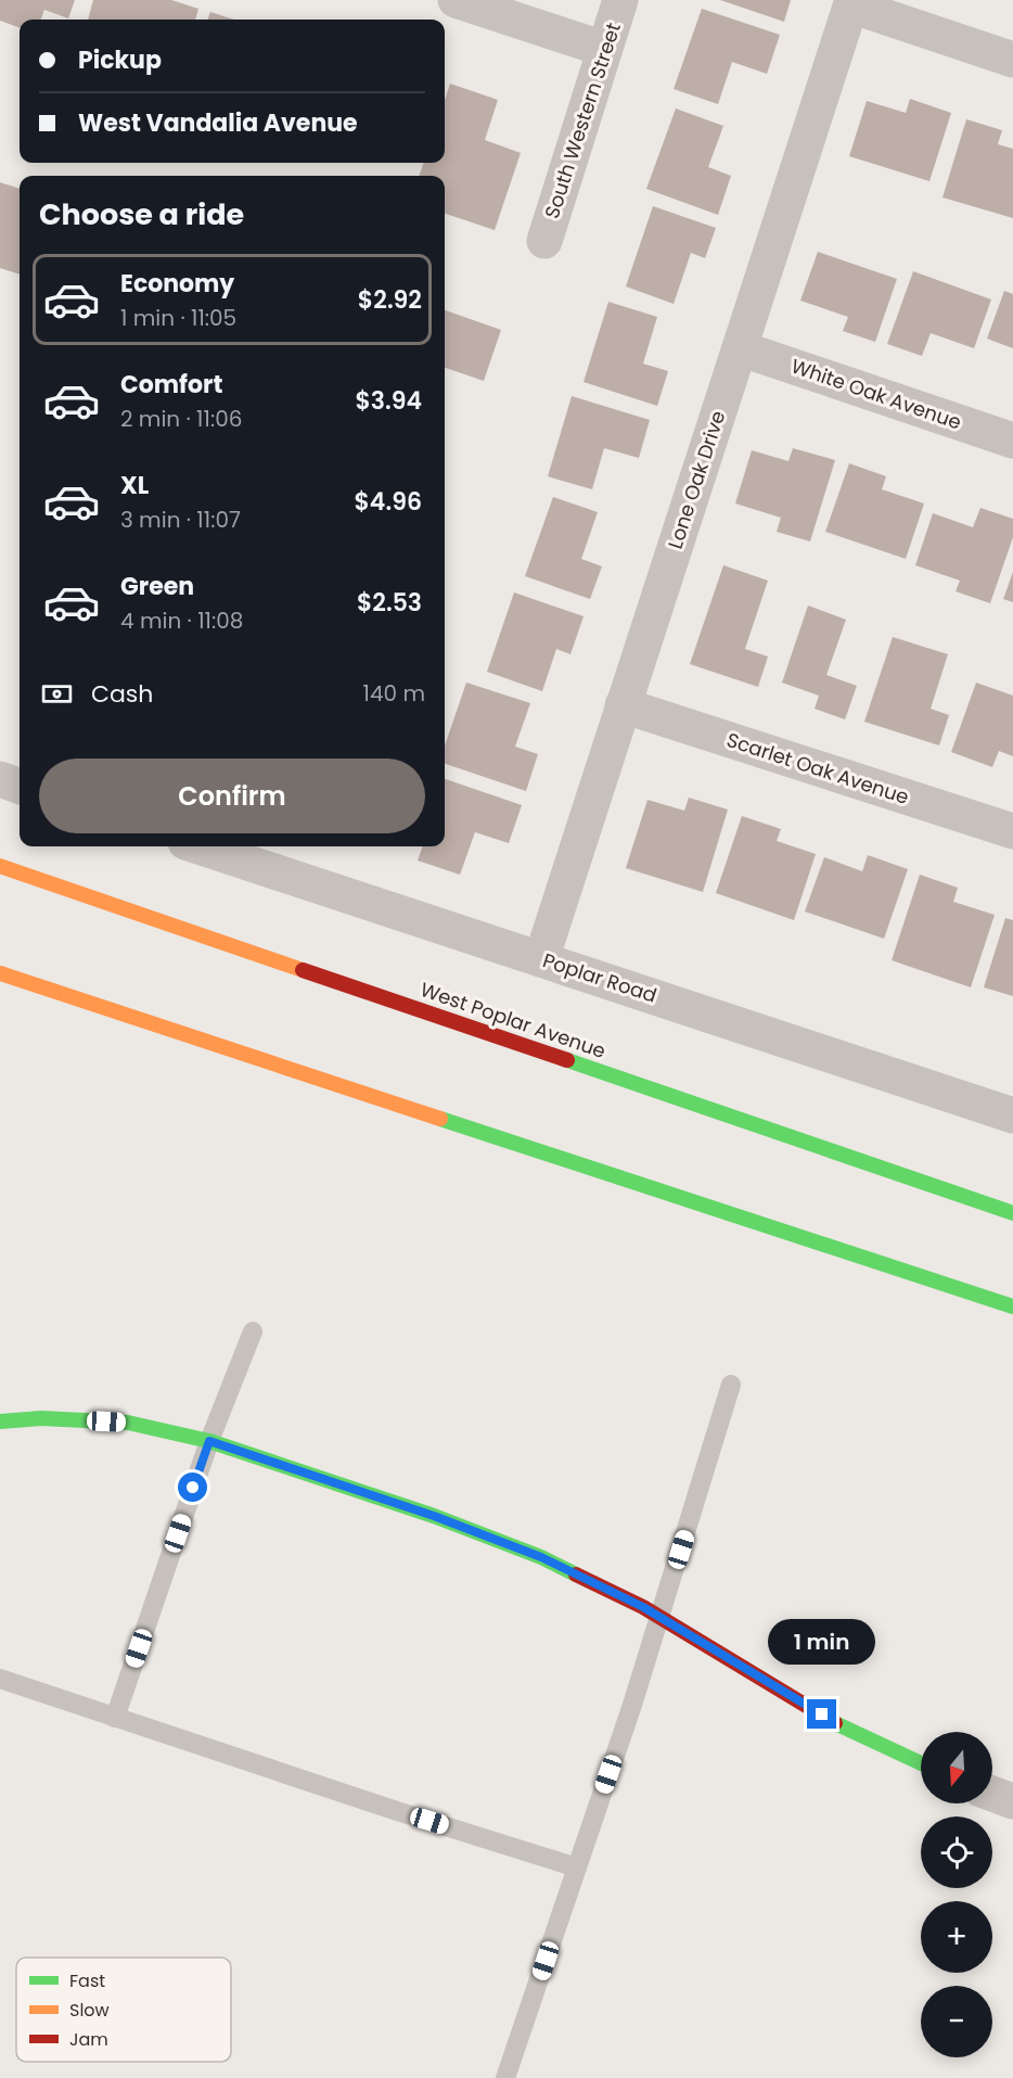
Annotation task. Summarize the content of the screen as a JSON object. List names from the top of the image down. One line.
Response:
{"streets":{"main road":["West Poplar Avenue"],"street":["South Western Street","White Oak Avenue","Lone Oak Drive","Scarlet Oak Avenue","Poplar Road"]},"crossings":[["White Oak Avenue","Lone Oak Drive"],["Lone Oak Drive","Scarlet Oak Avenue"],["Lone Oak Drive","Poplar Road"]],"legend":["Fast","Slow","Jam"],"north":"bottom","page":{"banner":["Pickup","West Vandalia Avenue"],"heading":"Choose a ride","list":[{"name":"Economy","note":"1 min · 11:05","value":"$2.92"},{"name":"Comfort","note":"2 min · 11:06","value":"$3.94"},{"name":"XL","note":"3 min · 11:07","value":"$4.96"},{"name":"Green","note":"4 min · 11:08","value":"$2.53"}],"pay":["Cash","140 m"],"buttons":"Confirm","bubble":"1 min","map_buttons":["+","−"]}}
